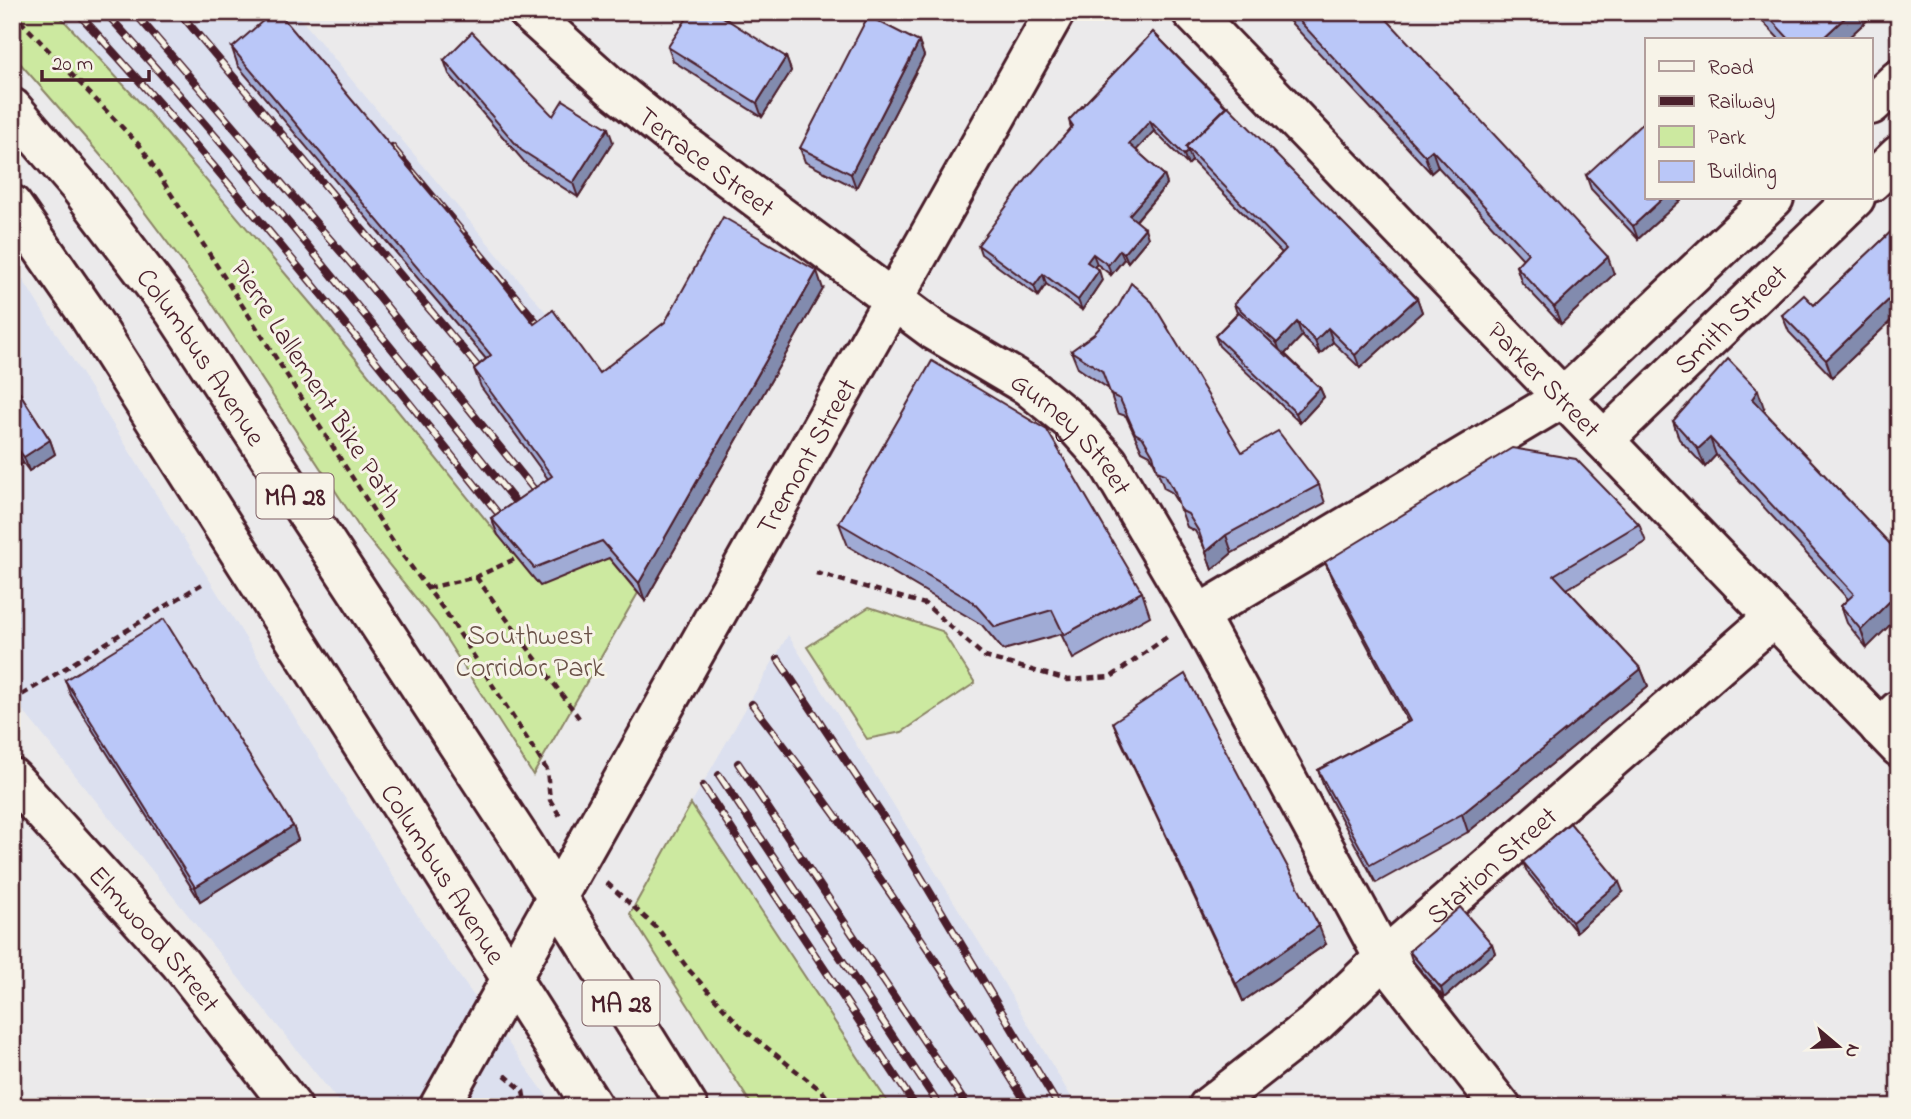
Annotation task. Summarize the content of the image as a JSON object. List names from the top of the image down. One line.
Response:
{"streets":{"street":["Terrace Street","Smith Street","Columbus Avenue","Parker Street","Gurney Street","Tremont Street","MA 28","Station Street","Elmwood Street"],"path":["Pierre Lallement Bike Path"]},"crossings":[["Terrace Street","Gurney Street"],["Terrace Street","Tremont Street"],["Smith Street","Parker Street"],["Columbus Avenue","Tremont Street"],["Columbus Avenue","MA 28"],["Parker Street","Station Street"],["Gurney Street","Tremont Street"],["Gurney Street","Station Street"],["Tremont Street","MA 28"]],"parks":["Southwest Corridor Park"],"legend":["Road","Railway","Park","Building"],"scale_bar":"20 m","north":"right"}
